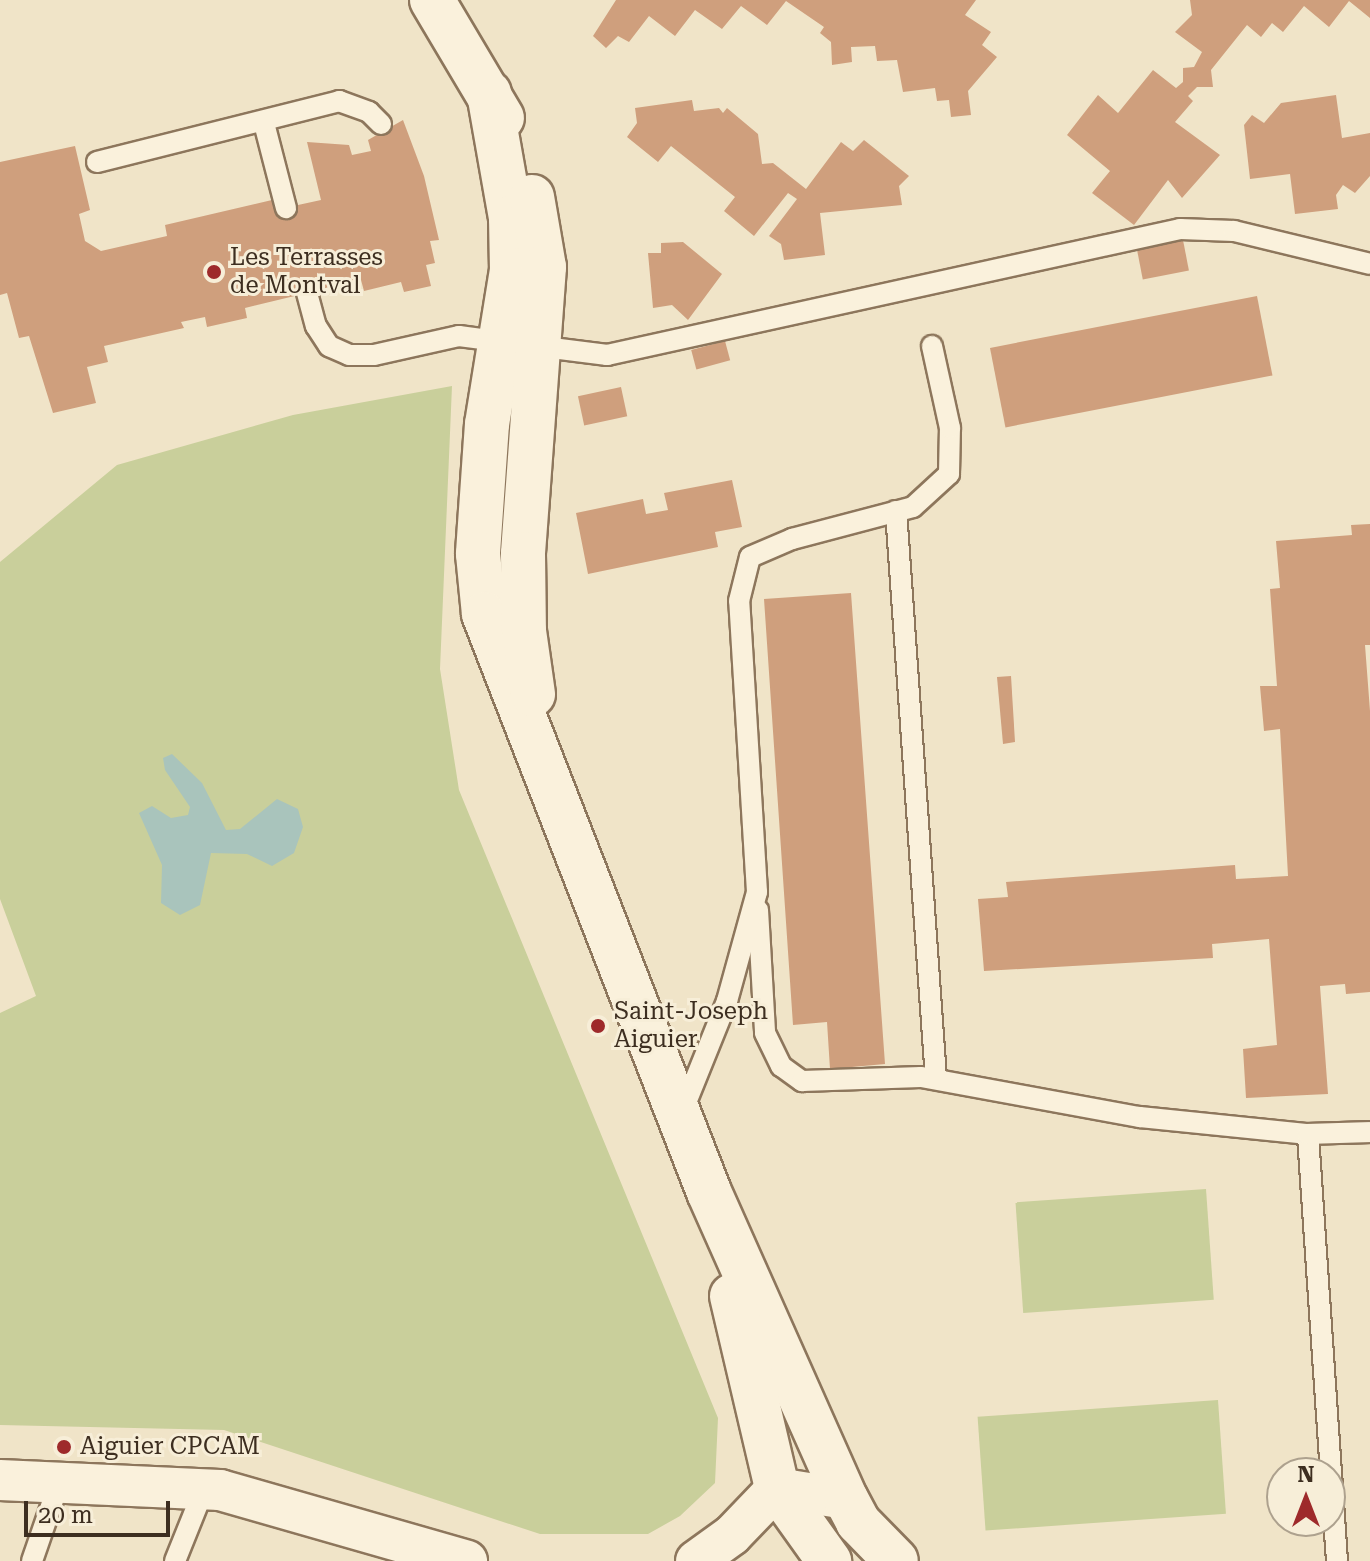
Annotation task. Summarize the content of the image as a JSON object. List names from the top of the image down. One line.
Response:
{"places":["Les Terrasses de Montval","Saint-Joseph Aiguier","Aiguier CPCAM"],"scale_bar":"20 m","north":"top"}
